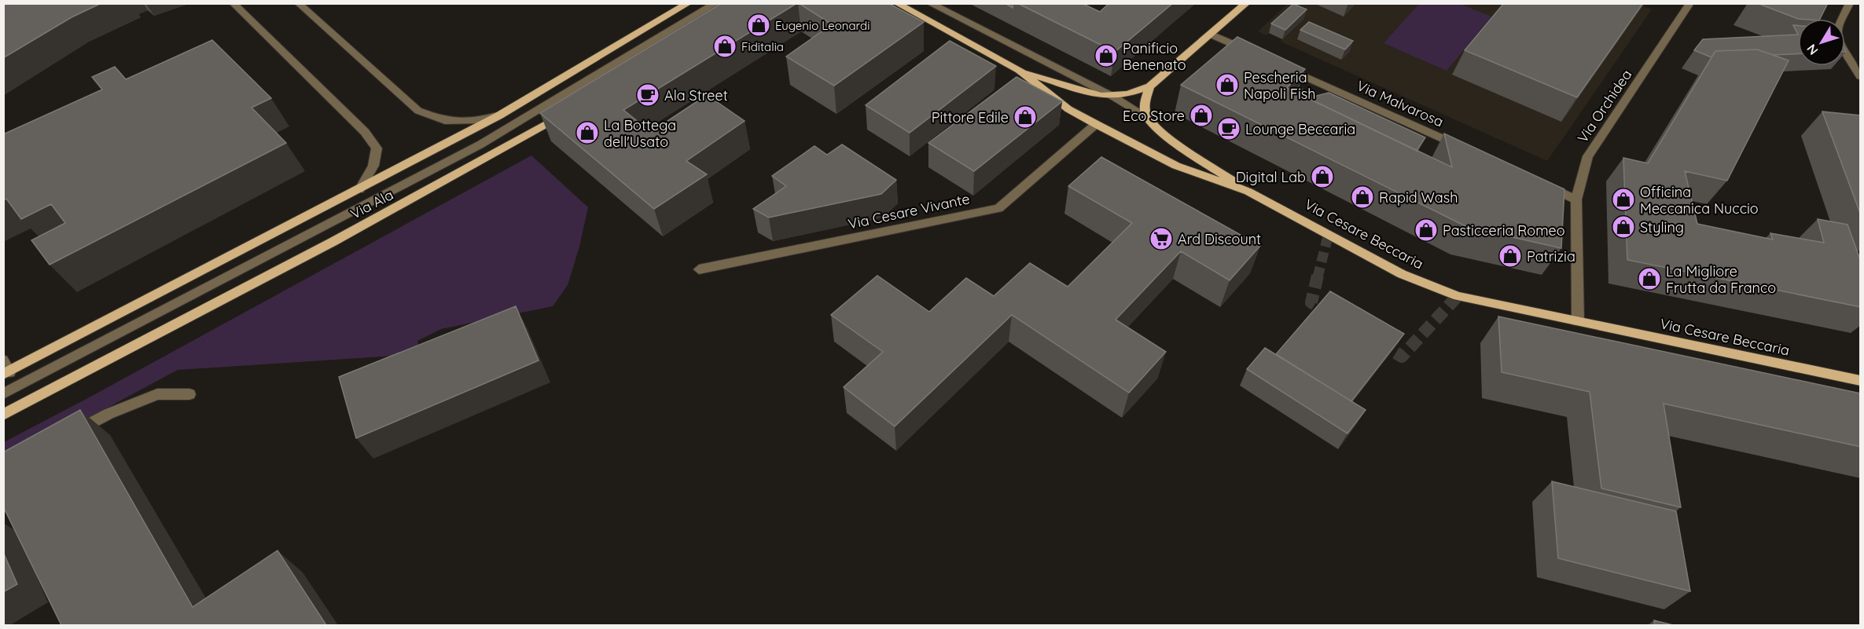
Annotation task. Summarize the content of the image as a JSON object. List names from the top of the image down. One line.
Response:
{"streets":{"main road":["Via Ala","Via Cesare Beccaria"],"street":["Via Malvarosa","Via Orchidea","Via Cesare Vivante"]},"crossings":[["Via Orchidea","Via Cesare Beccaria"],["Via Cesare Vivante","Via Cesare Beccaria"]],"places":{"shop":["Eugenio Leonardi","Fiditalia","Panificio Benenato","Pescheria Napoli Fish","Eco Store","Pittore Edile","La Bottega dell'Usato","Digital Lab","Rapid Wash","Officina Meccanica Nuccio","Styling","Pasticceria Romeo","Patrizia","La Migliore Frutta da Franco"],"cafe":["Ala Street","Lounge Beccaria"],"supermarket":["Ard Discount"]},"north":"bottom left"}
